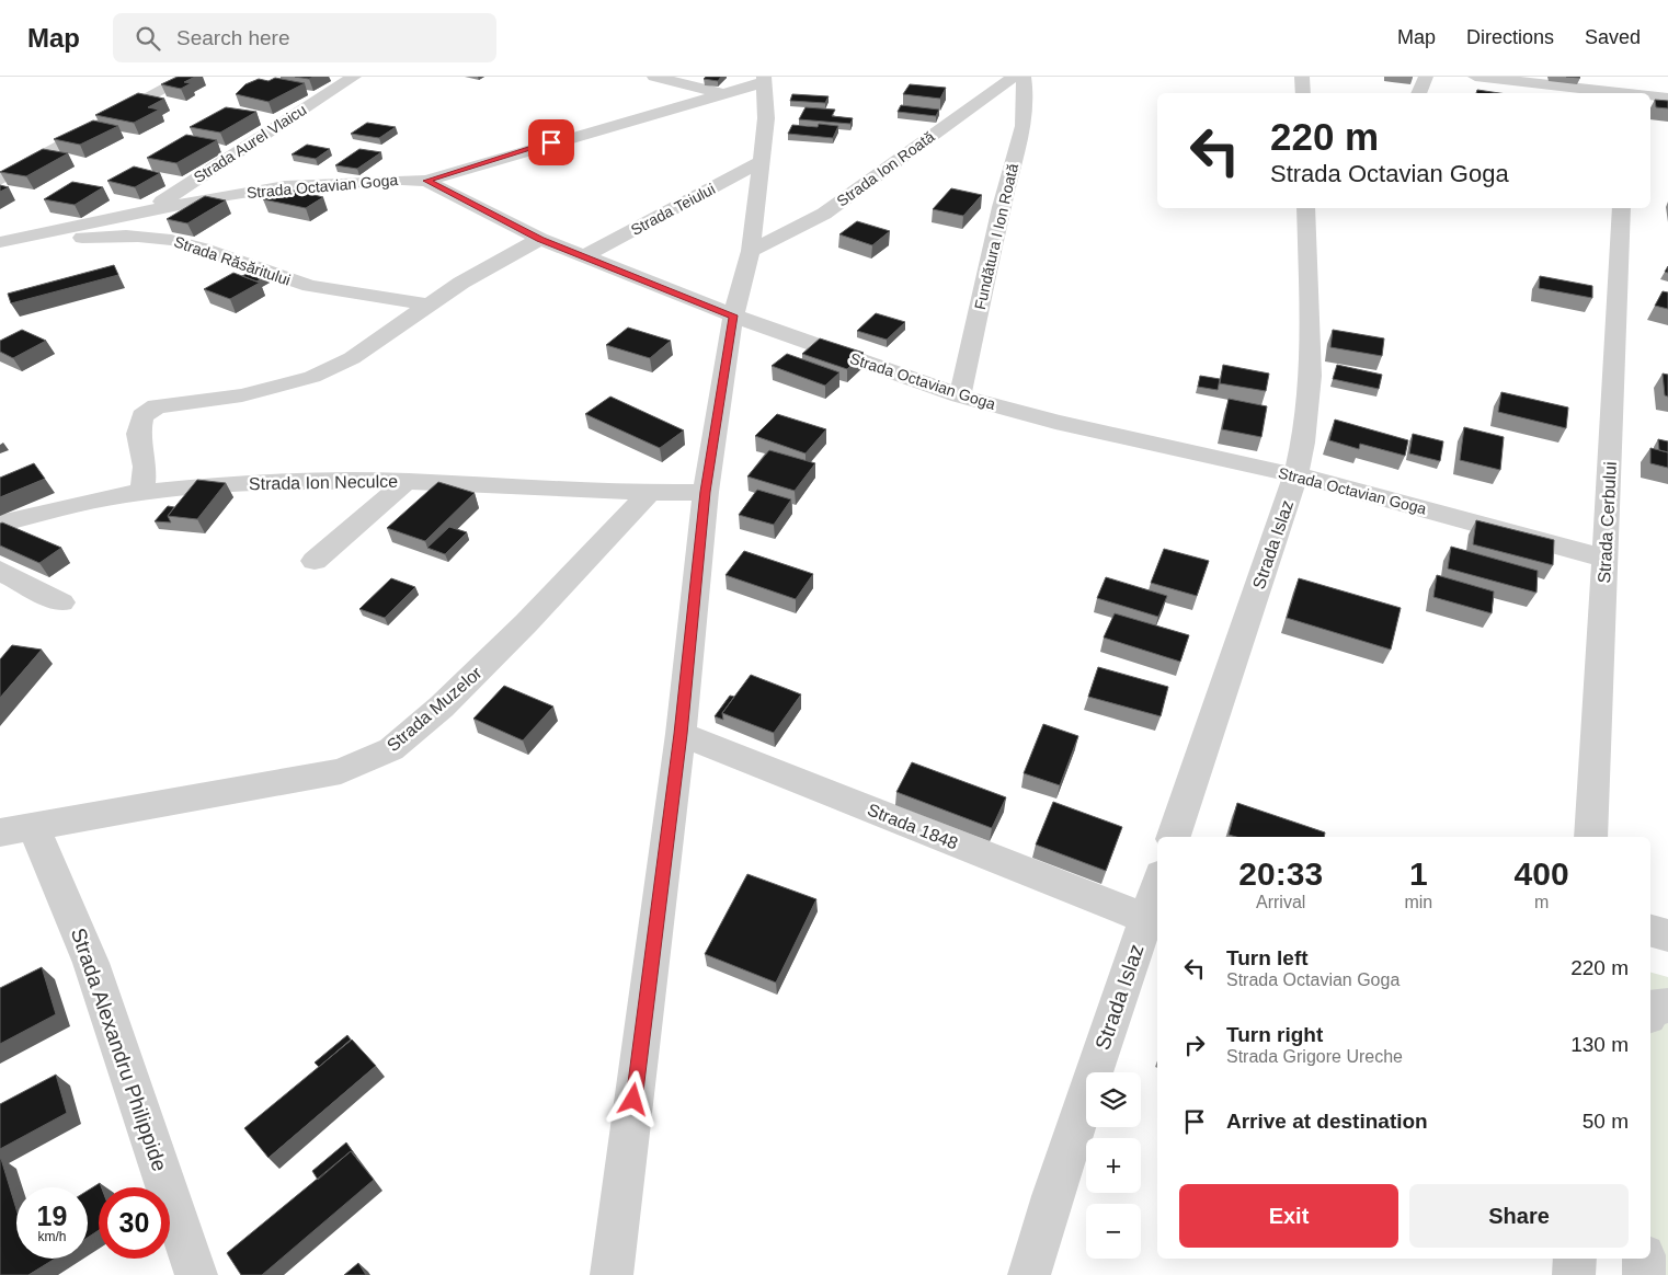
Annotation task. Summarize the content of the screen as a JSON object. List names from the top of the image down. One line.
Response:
{"streets":{"street":["Strada Aurel Vlaicu","Strada Ion Roată","Strada Octavian Goga","Strada Teiului","Fundătura I Ion Roată","Strada Răsăritului","Strada Ion Neculce","Strada Cerbului","Strada Islaz","Strada Muzelor","Strada 1848","Strada Alexandru Philippide"]},"crossings":[["Strada Aurel Vlaicu","Strada Octavian Goga"],["Strada Octavian Goga","Strada Teiului"],["Strada Octavian Goga","Fundătura I Ion Roată"],["Strada Octavian Goga","Strada Răsăritului"],["Strada Octavian Goga","Strada Cerbului"],["Strada Octavian Goga","Strada Islaz"],["Strada Ion Neculce","Strada Muzelor"],["Strada Islaz","Strada 1848"],["Strada Muzelor","Strada Alexandru Philippide"]],"page":{"header":"Map","search":"Search here","nav":["Map","Directions","Saved"],"turn":["220 m","Strada Octavian Goga"],"eta":["20:33","Arrival","1","min","400","m"],"list":[{"name":"Turn left","note":"Strada Octavian Goga","value":"220 m"},{"name":"Turn right","note":"Strada Grigore Ureche","value":"130 m"},{"name":"Arrive at destination","value":"50 m"}],"map_buttons":["+","−"],"buttons":["Exit","Share"],"speed":"19 km/h","limit":"30"}}
